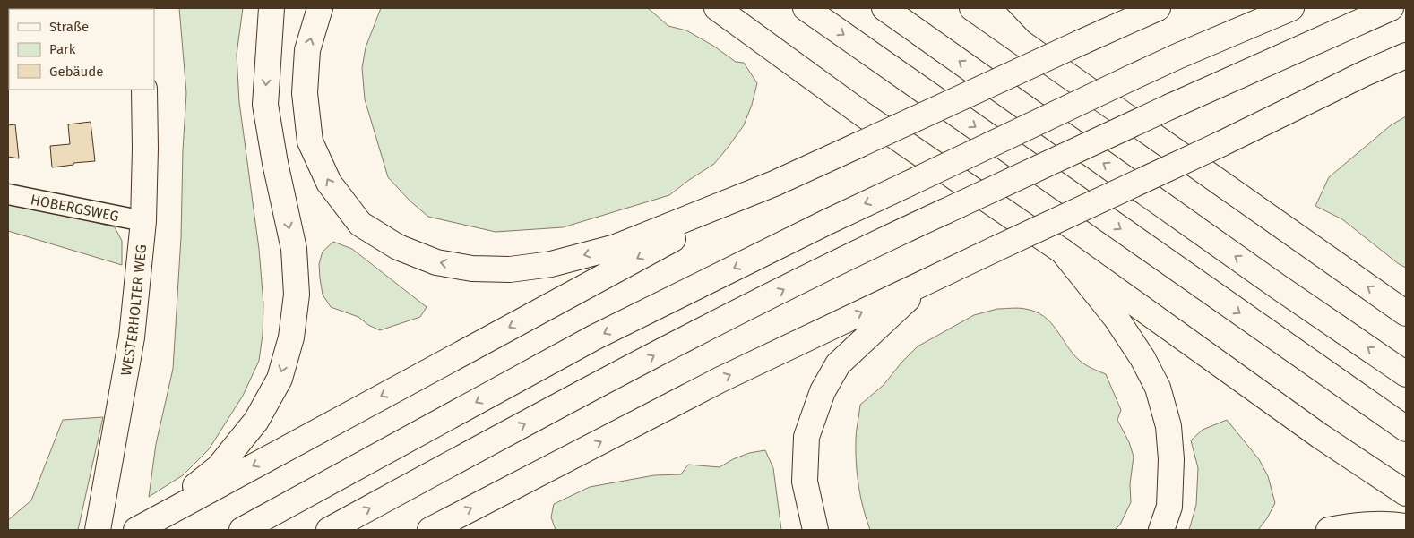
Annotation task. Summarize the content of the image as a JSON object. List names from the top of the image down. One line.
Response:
{"streets":{"main road":["WESTERHOLTER WEG"],"street":["HOBERGSWEG"]},"crossings":[["HOBERGSWEG","WESTERHOLTER WEG"]],"legend":["Straße","Park","Gebäude"]}
